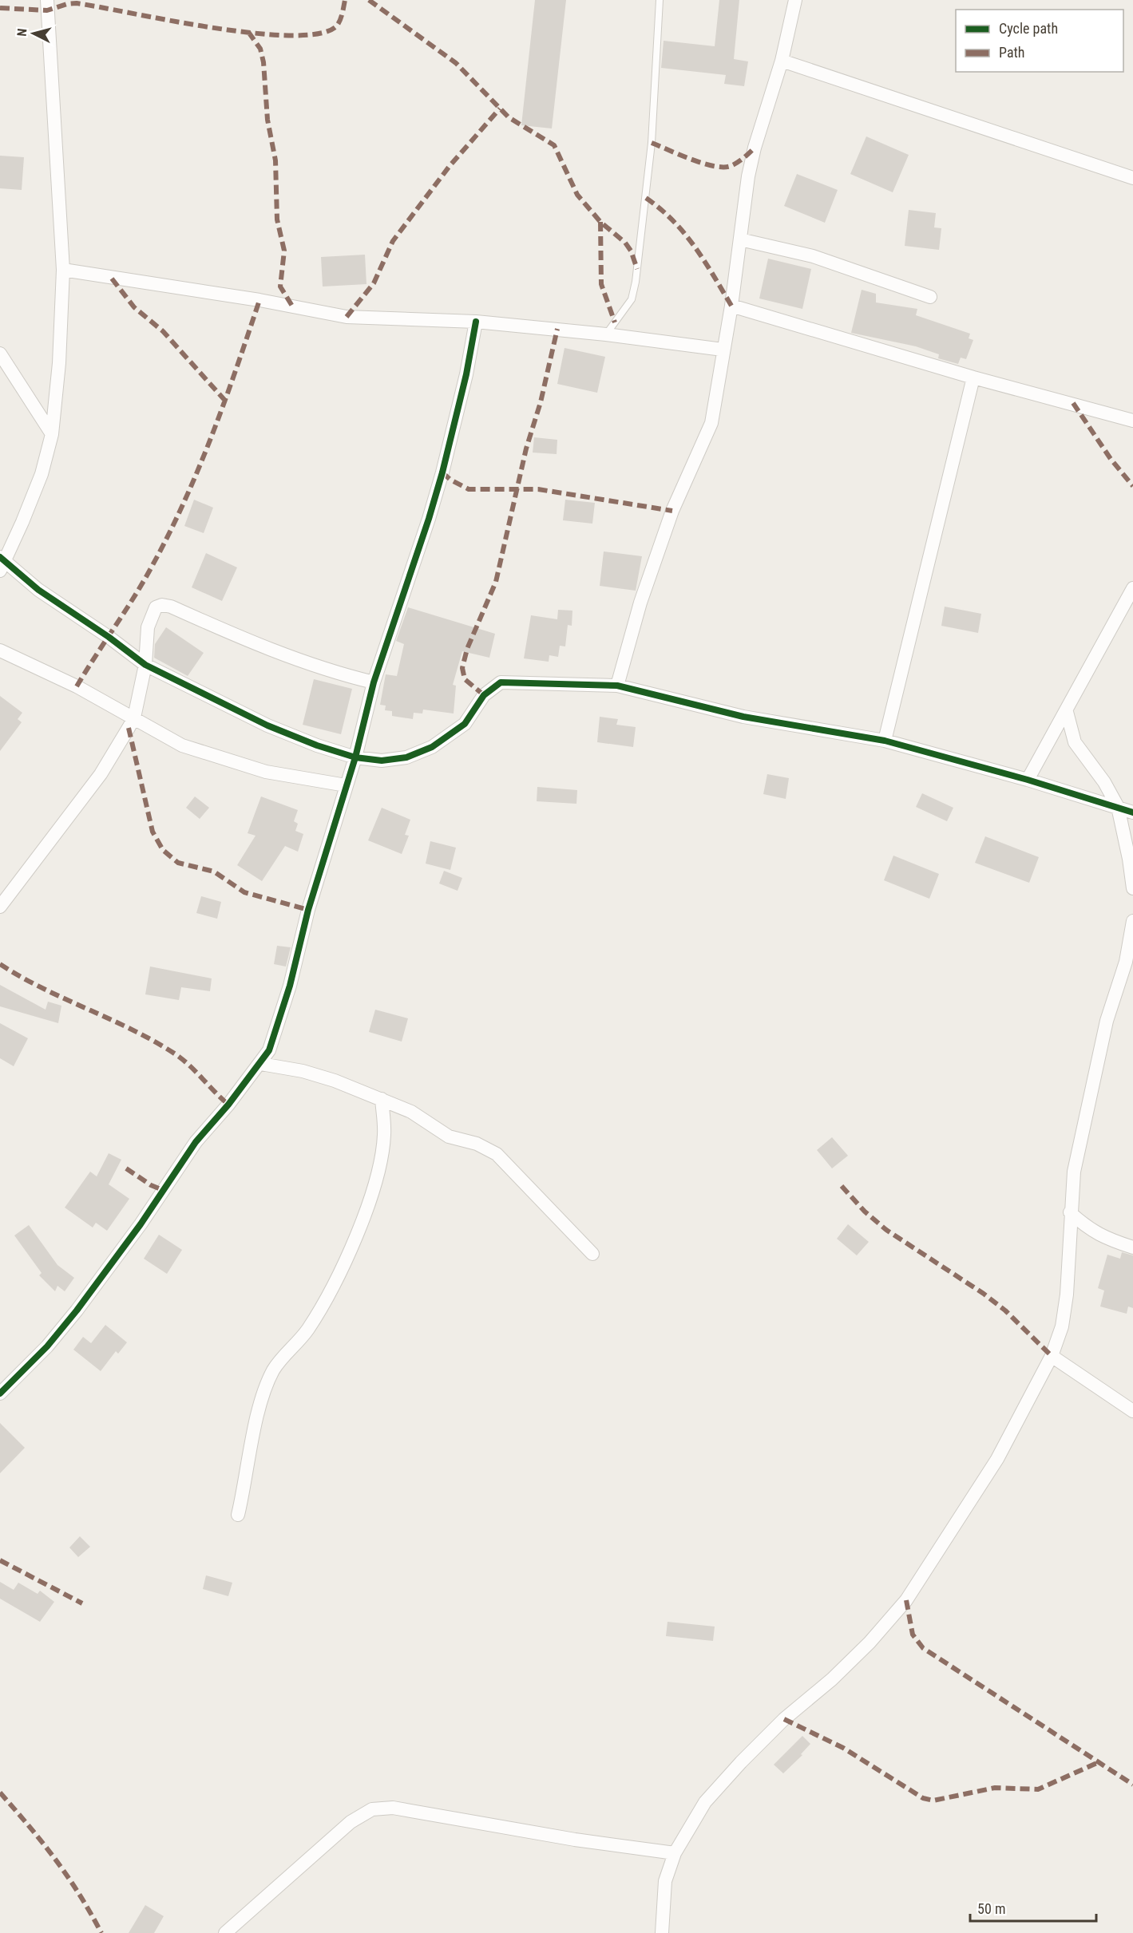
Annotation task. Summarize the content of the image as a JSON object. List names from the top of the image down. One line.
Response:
{"legend":["Cycle path","Path"],"scale_bar":"50 m","north":"left"}
